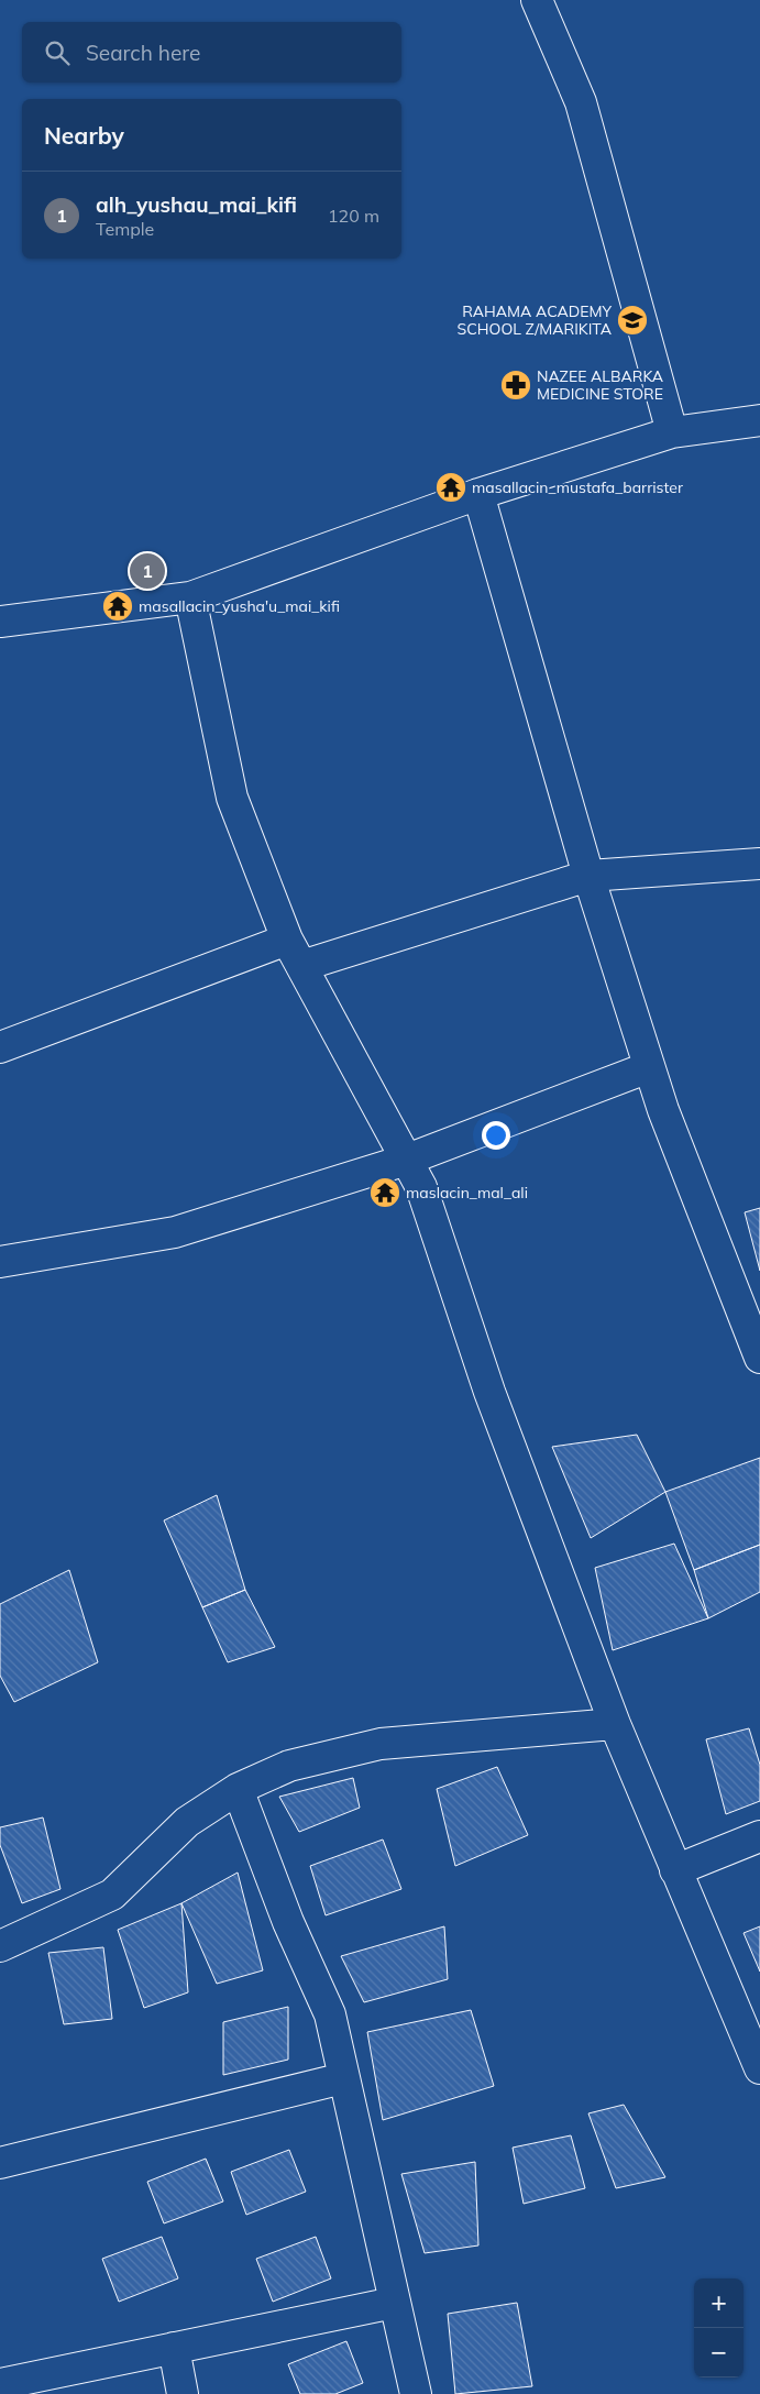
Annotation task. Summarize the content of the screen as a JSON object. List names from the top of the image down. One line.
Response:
{"places":{"school or university":["RAHAMA ACADEMY SCHOOL Z/MARIKITA"],"pharmacy":["NAZEE ALBARKA MEDICINE STORE"],"temple":["masallacin_mustafa_barrister","masallacin_yusha'u_mai_kifi","maslacin_mal_ali"]},"page":{"search":"Search here","heading":"Nearby","list":[{"mark":"1","name":"alh_yushau_mai_kifi","note":"Temple","value":"120 m"}],"pins":"1","map_buttons":["+","−"]}}
